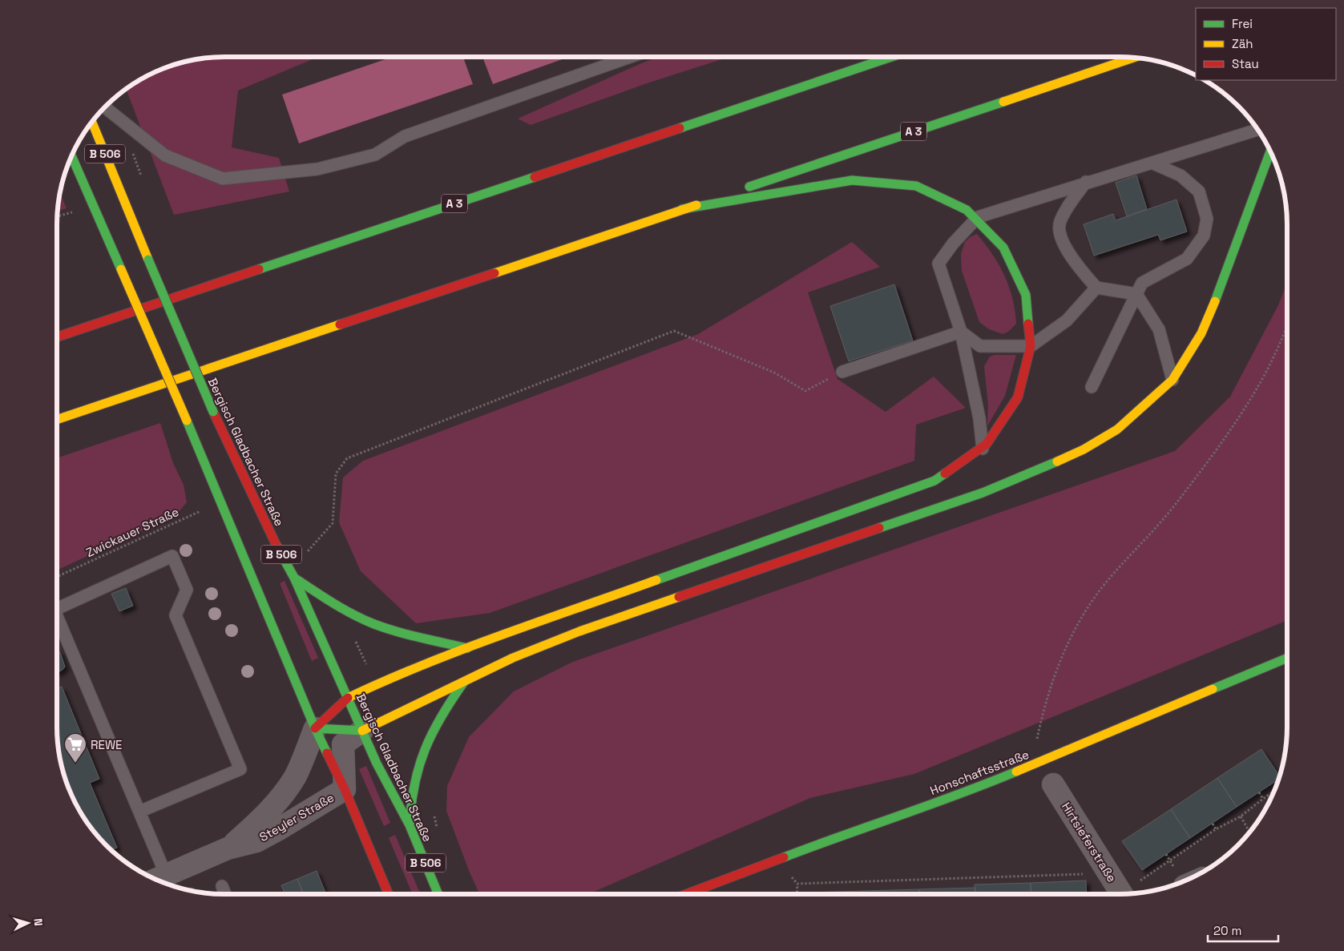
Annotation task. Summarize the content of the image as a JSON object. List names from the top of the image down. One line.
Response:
{"streets":{"main road":["A 3","B 506","Bergisch Gladbacher Straße","Honschaftsstraße"],"street":["Steyler Straße","Hirtsieferstraße"],"path":["Zwickauer Straße"]},"crossings":[["B 506","Zwickauer Straße"],["B 506","Steyler Straße"],["Bergisch Gladbacher Straße","Steyler Straße"]],"places":{"supermarket":["REWE"]},"legend":["Frei","Zäh","Stau"],"scale_bar":"20 m","north":"right"}
